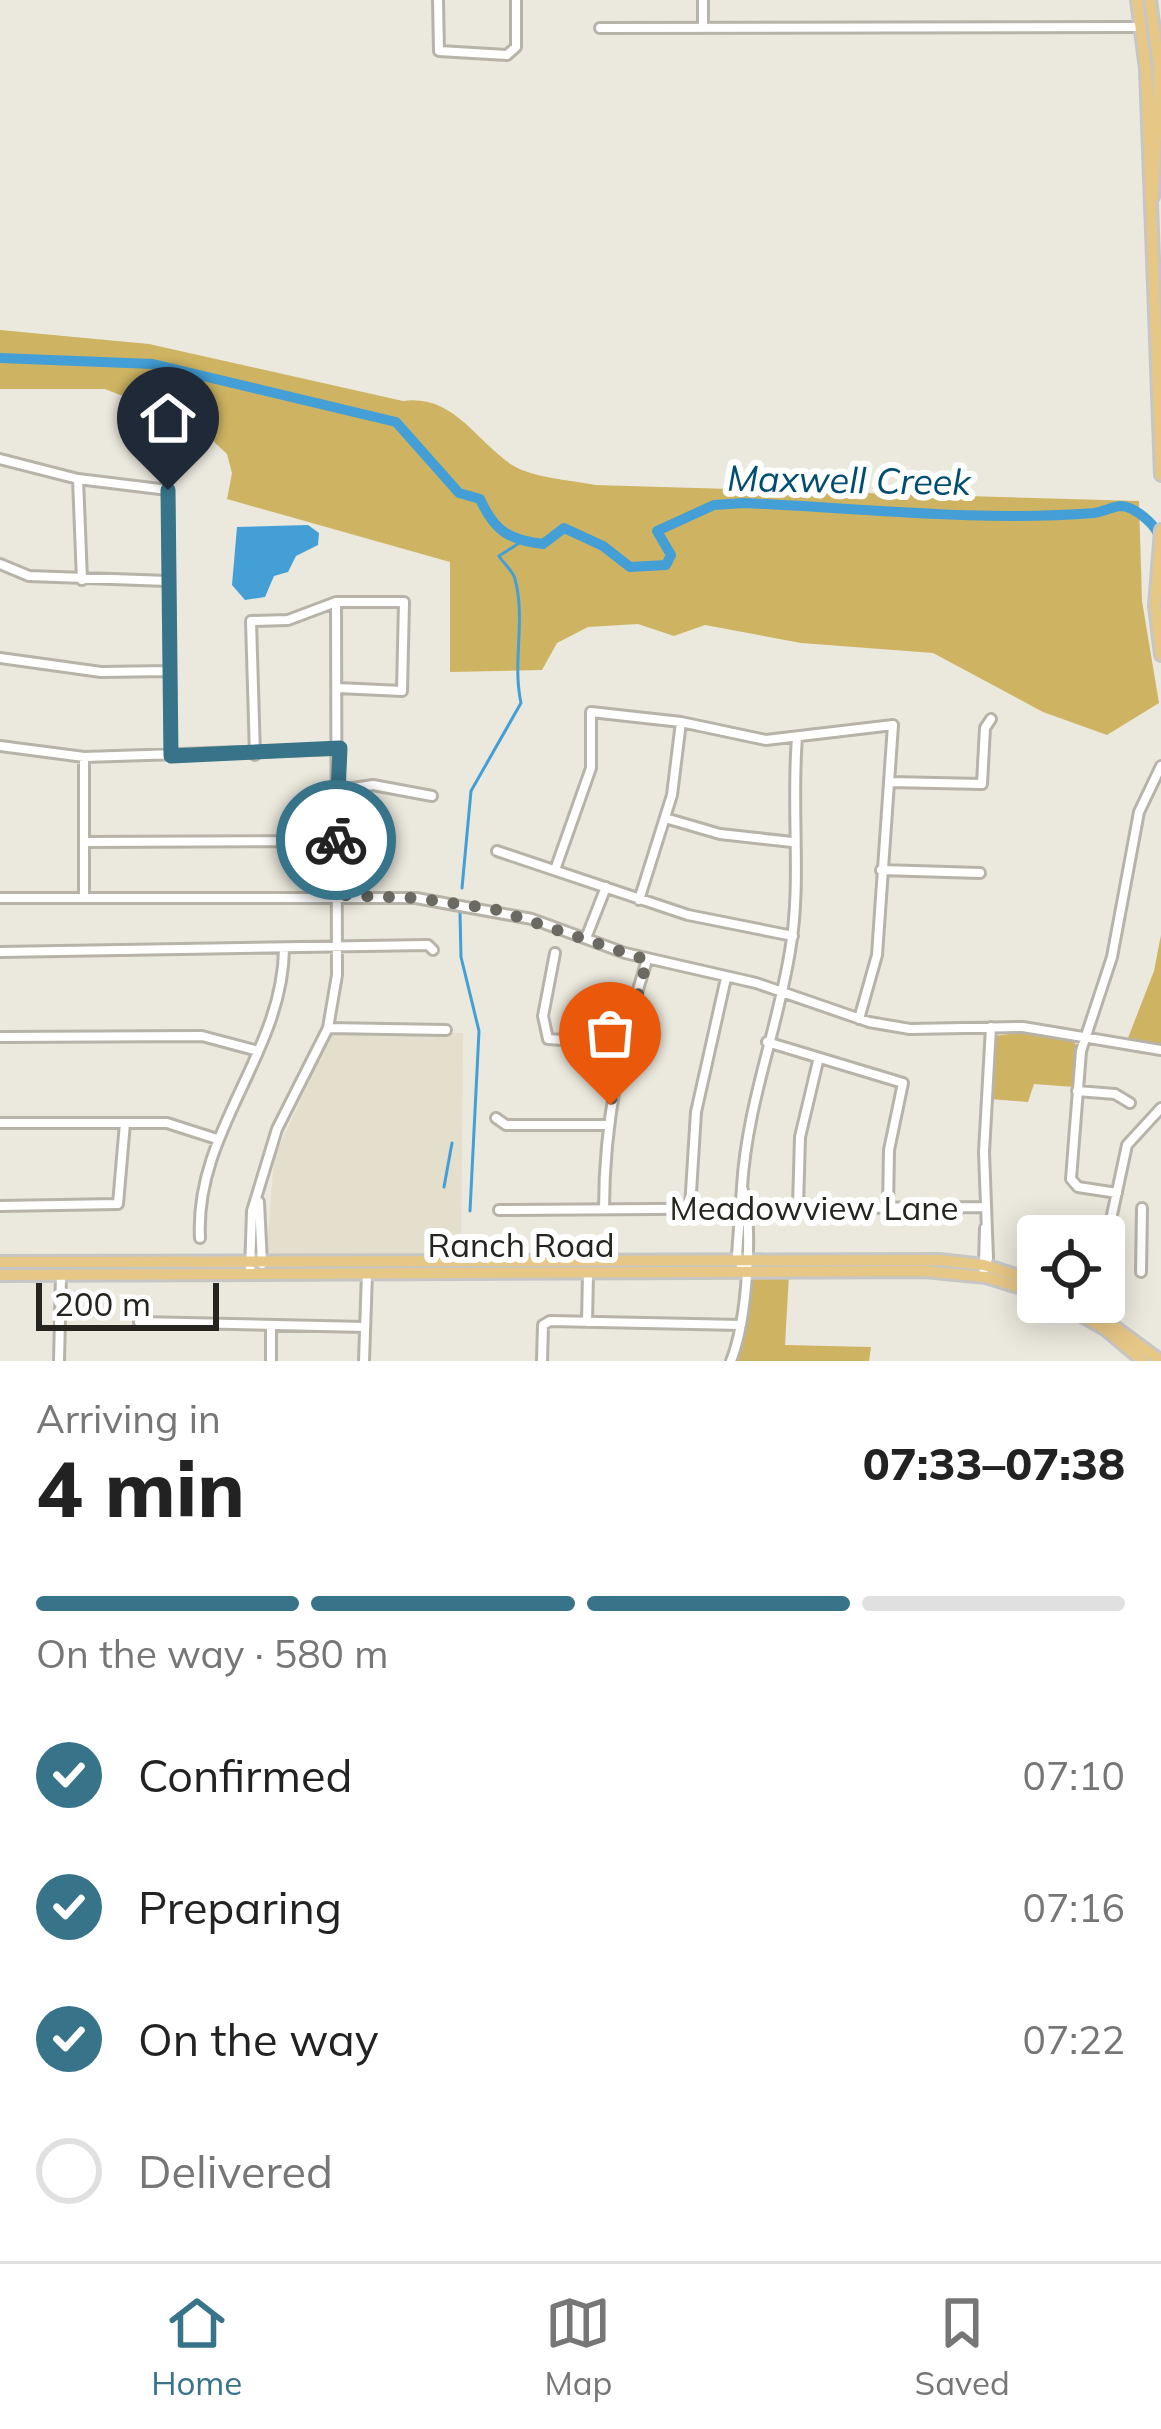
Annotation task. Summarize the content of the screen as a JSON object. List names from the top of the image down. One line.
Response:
{"streets":{"main road":["Ranch Road"],"street":["Meadowview Lane"]},"water":["Maxwell Creek"],"scale_bar":"200 m","page":{"scale":"200 m","heading":["4 min","Arriving in","07:33–07:38"],"bar":"On the way · 580 m","list":[["Confirmed","07:10"],["Preparing","07:16"],["On the way","07:22"],"Delivered"],"tabs":["Home","Map","Saved"]}}
